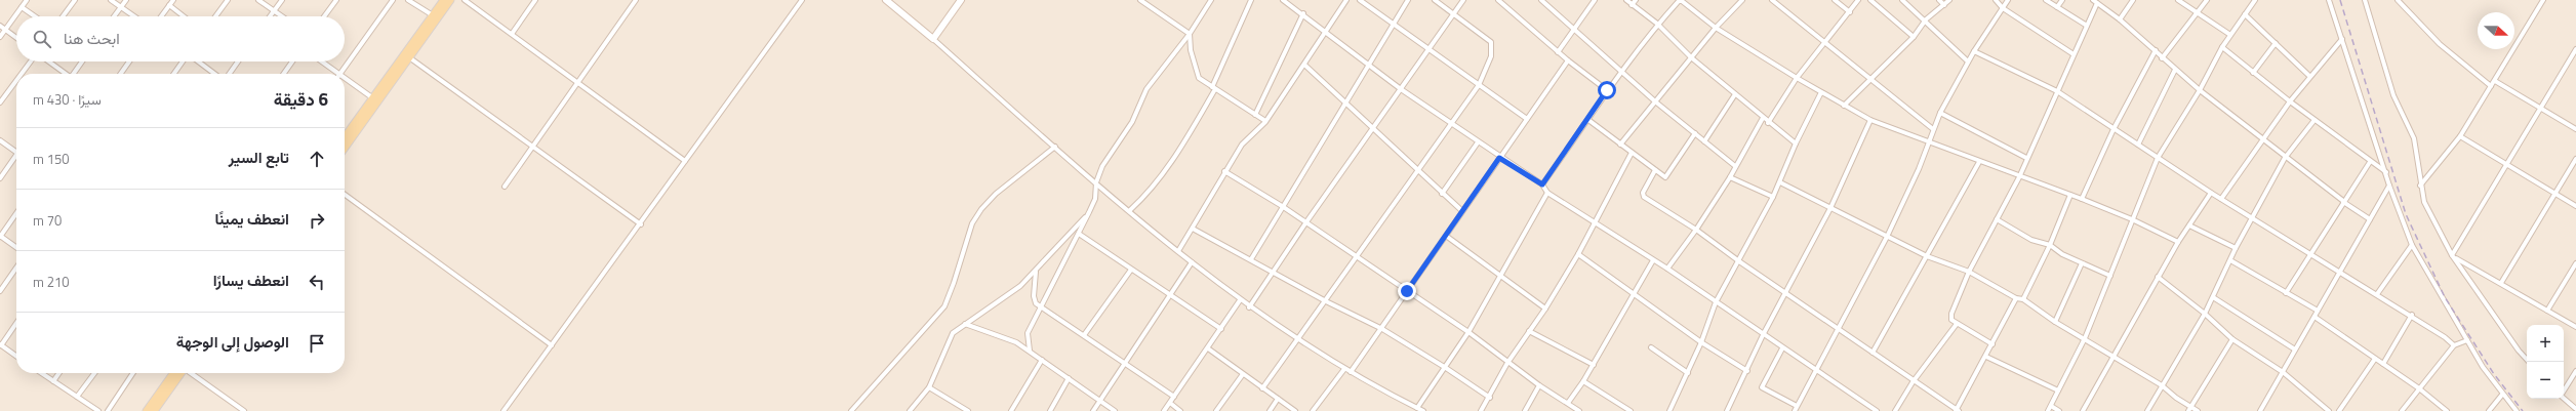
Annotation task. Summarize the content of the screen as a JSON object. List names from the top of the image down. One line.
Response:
{"north":"right","page":{"search":"ابحث هنا","heading":["6 دقيقة","سيرًا · 430 m"],"list":[["تابع السير","150 m"],["انعطف يمينًا","70 m"],["انعطف يسارًا","210 m"],"الوصول إلى الوجهة"],"map_buttons":["+","−"]}}
